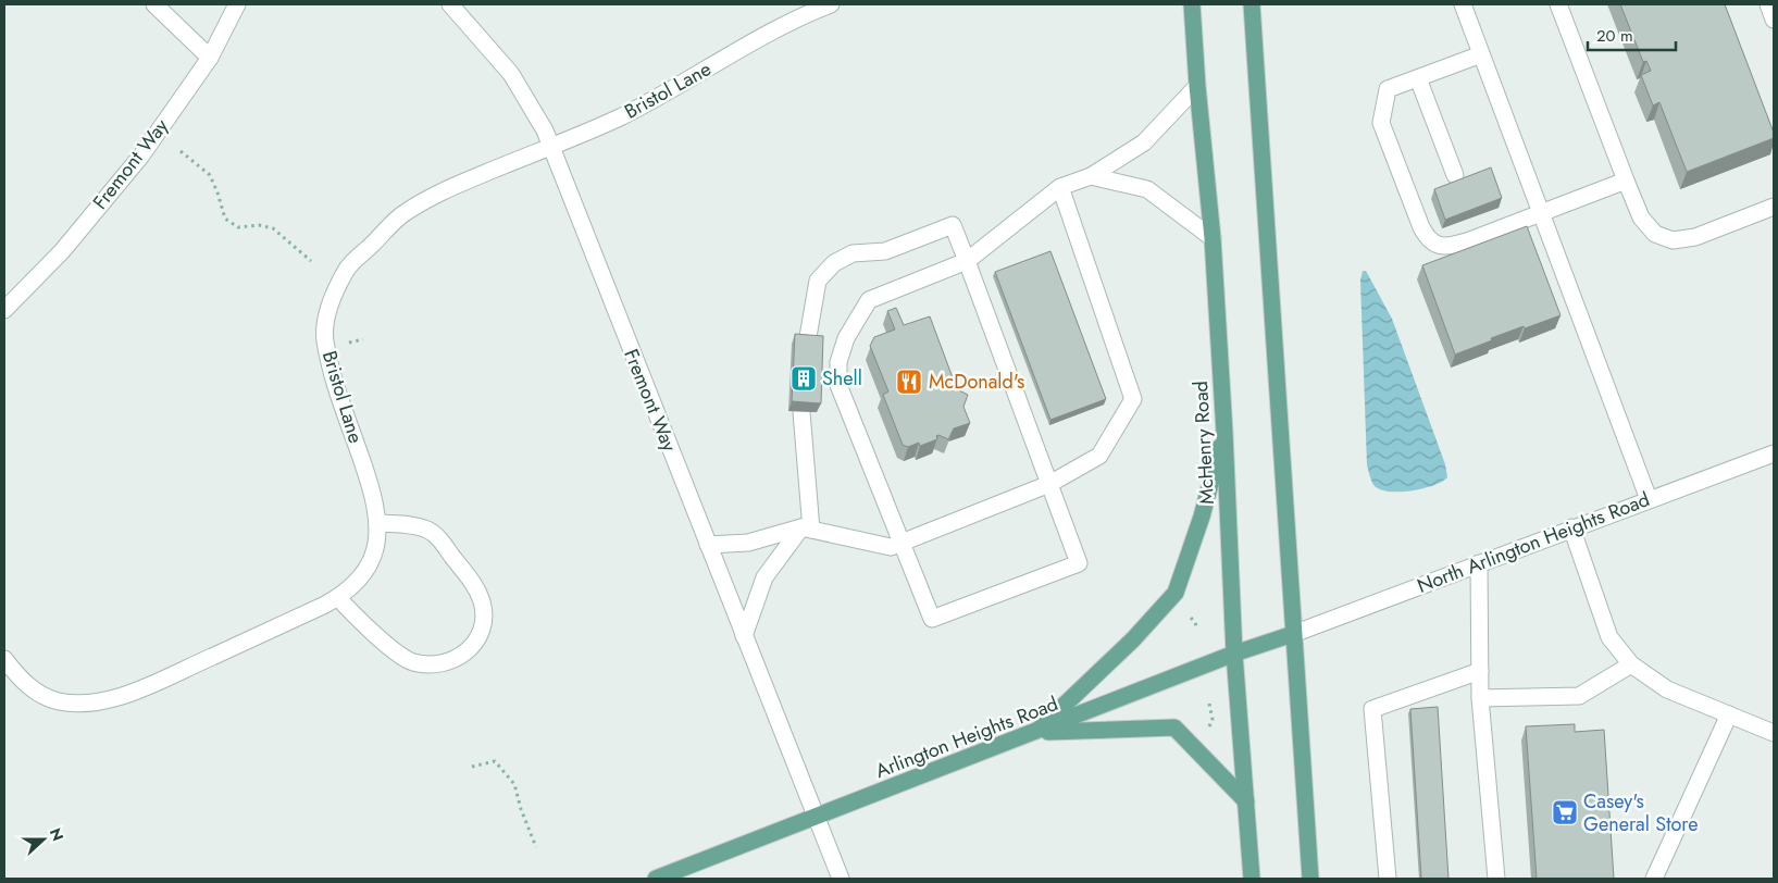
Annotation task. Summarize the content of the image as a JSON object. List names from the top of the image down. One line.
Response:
{"streets":{"main road":["McHenry Road","Arlington Heights Road"],"street":["Bristol Lane","Fremont Way","North Arlington Heights Road"]},"crossings":[["Bristol Lane","Fremont Way"],["Fremont Way","Arlington Heights Road"],["McHenry Road","Arlington Heights Road"],["North Arlington Heights Road","Arlington Heights Road"]],"places":{"building":["Shell"],"restaurant":["McDonald's"],"supermarket":["Casey's General Store"]},"scale_bar":"20 m","north":"right"}
